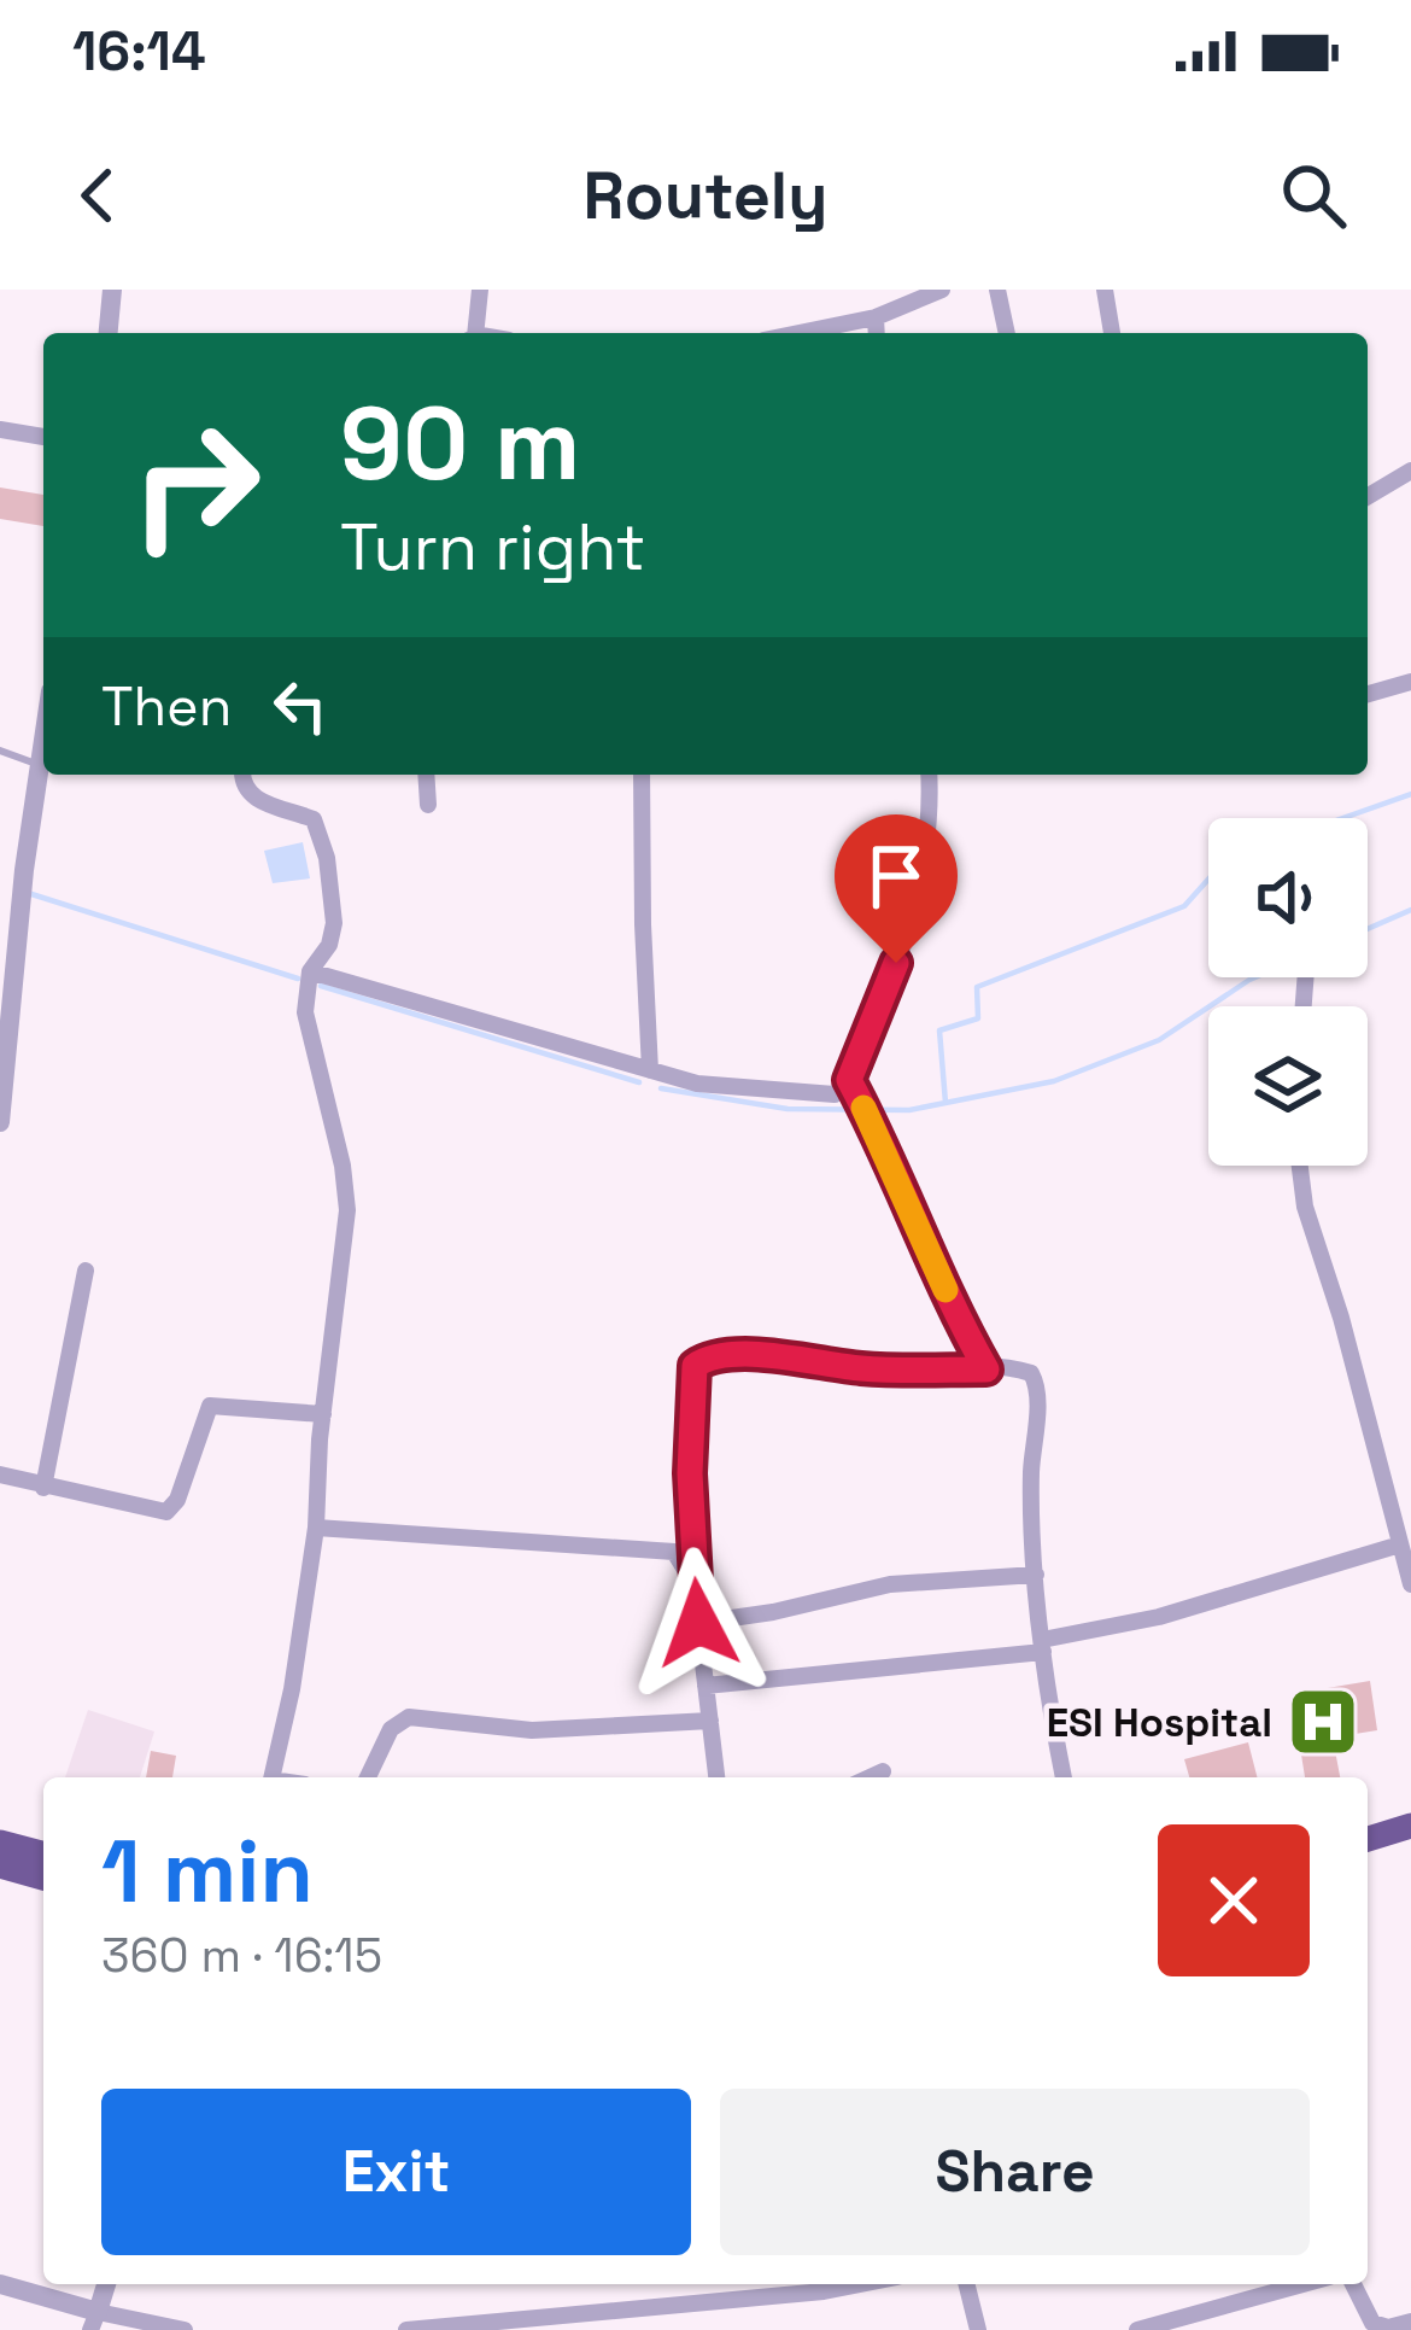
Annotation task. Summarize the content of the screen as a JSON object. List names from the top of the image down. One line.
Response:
{"places":{"hospital":["ESI Hospital"]},"page":{"status":"16:14","header":"Routely","turn":["90 m","Turn right"],"then":"Then","heading":["1 min","360 m · 16:15"],"buttons":["Exit","Share"]}}
